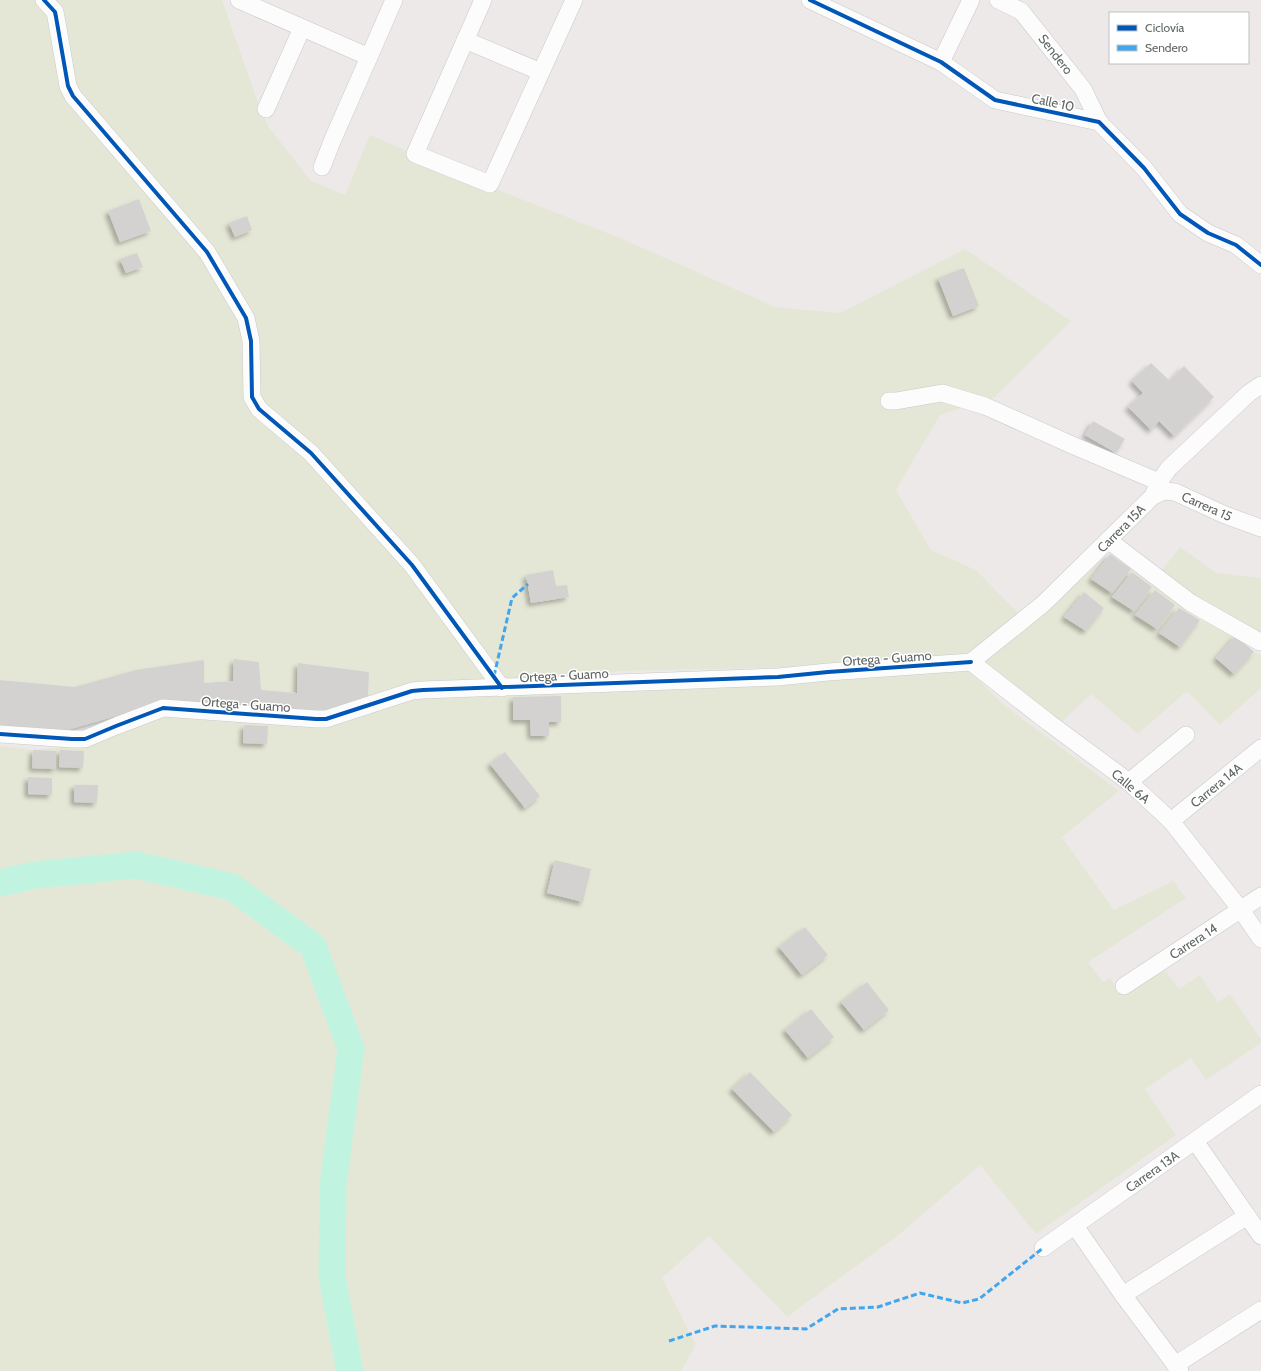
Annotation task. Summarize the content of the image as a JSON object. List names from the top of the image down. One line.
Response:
{"streets":{"street":["Sendero","Calle 10","Carrera 15","Carrera 15A","Ortega - Guamo","Carrera 14A","Calle 6A","Carrera 14","Carrera 13A"]},"crossings":[["Sendero","Calle 10"],["Carrera 15","Carrera 15A"],["Carrera 15A","Ortega - Guamo"],["Carrera 15A","Calle 6A"],["Ortega - Guamo","Calle 6A"],["Carrera 14A","Calle 6A"],["Calle 6A","Carrera 14"]],"legend":["Ciclovía","Sendero"]}
